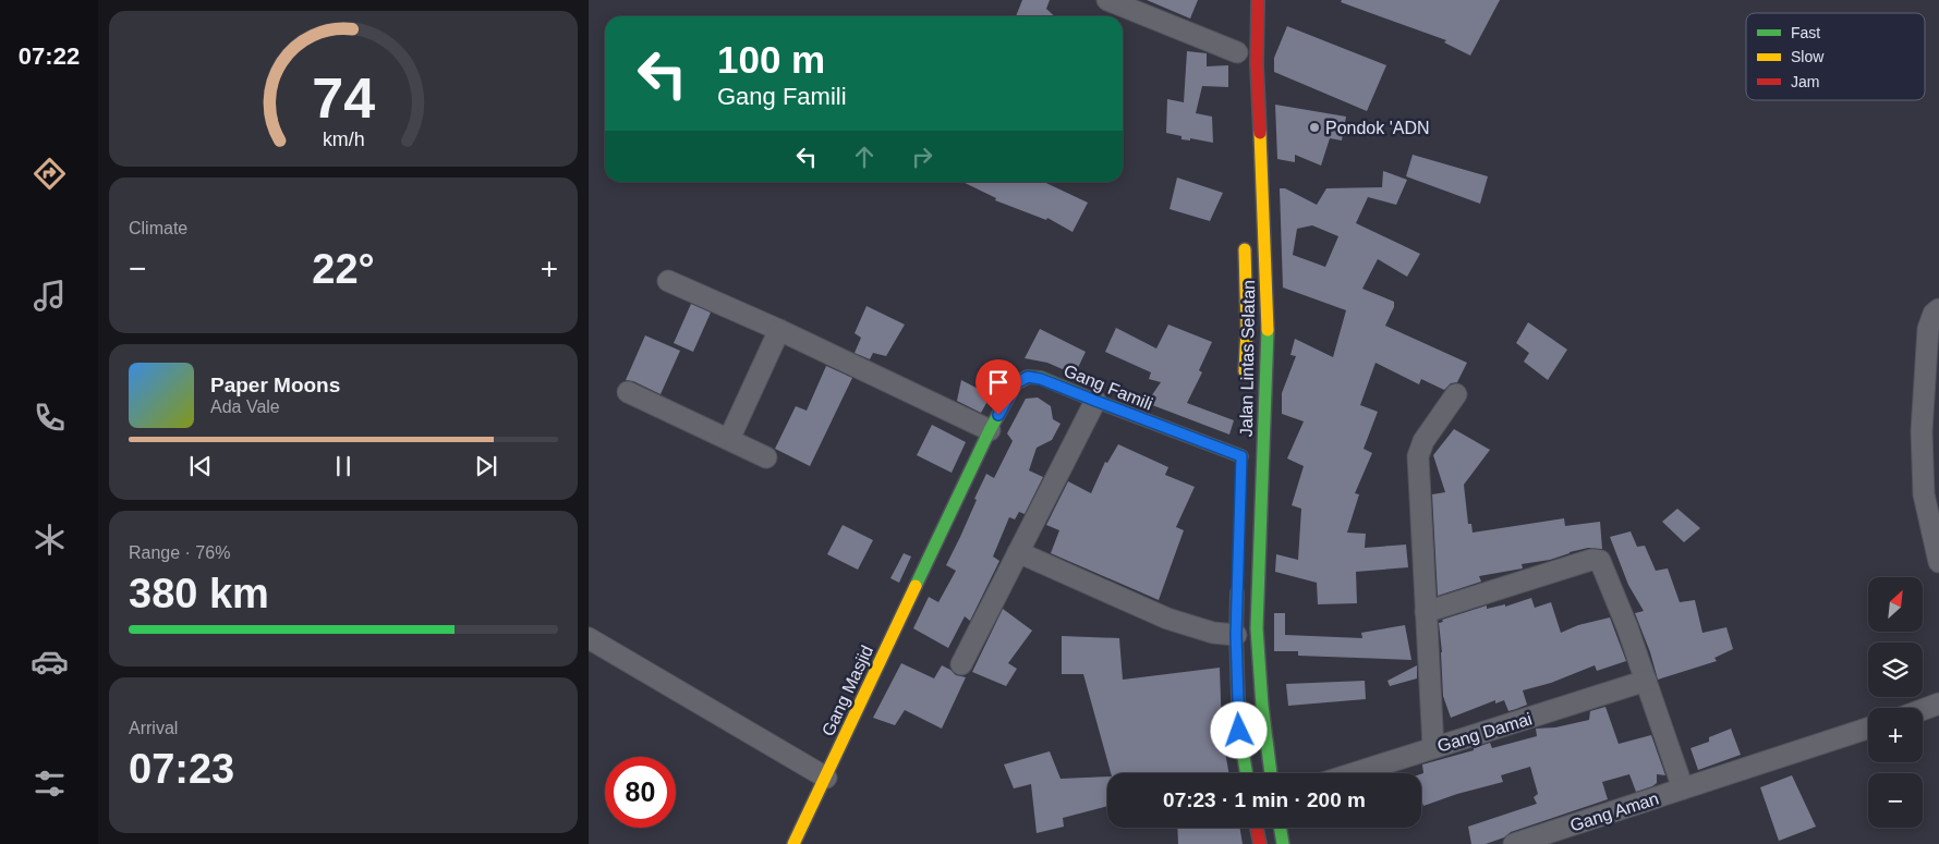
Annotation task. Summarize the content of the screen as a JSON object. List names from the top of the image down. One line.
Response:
{"streets":{"main road":["Jalan Lintas Selatan","Gang Famili","Gang Masjid"],"street":["Gang Damai","Gang Aman"]},"crossings":[["Gang Famili","Gang Masjid"]],"places":["Pondok 'ADN"],"legend":["Fast","Slow","Jam"],"north":"top right","page":{"tabs":"07:22","turn":["100 m","Gang Famili"],"tile":["Climate",["Range · 76%","380 km"],["Arrival","07:23"]],"heat":["−","22°","+"],"song":["Paper Moons","Ada Vale"],"map_buttons":["+","−"],"limit":"80","trip":"07:23 · 1 min · 200 m","gauge":["74","km/h"]}}
